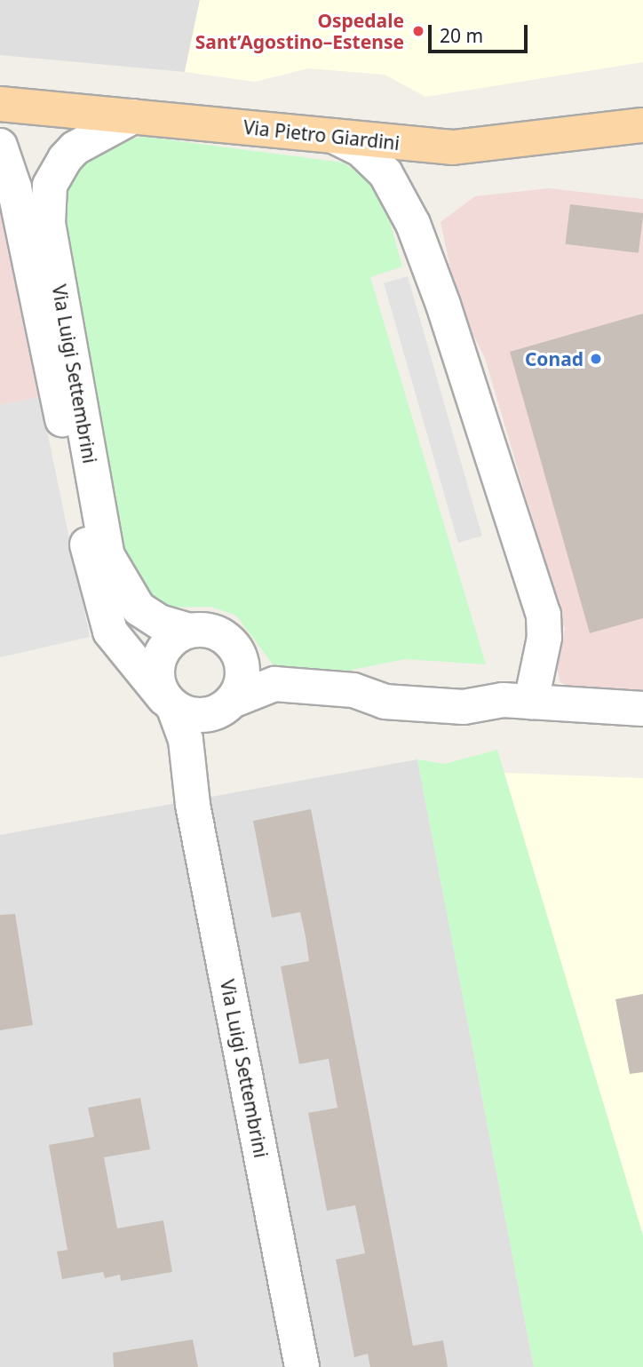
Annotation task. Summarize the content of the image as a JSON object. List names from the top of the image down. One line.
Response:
{"streets":{"main road":["Via Pietro Giardini"],"street":["Via Luigi Settembrini"]},"crossings":[["Via Pietro Giardini","Via Luigi Settembrini"]],"places":["Ospedale Sant’Agostino–Estense","Conad"],"scale_bar":"20 m"}
